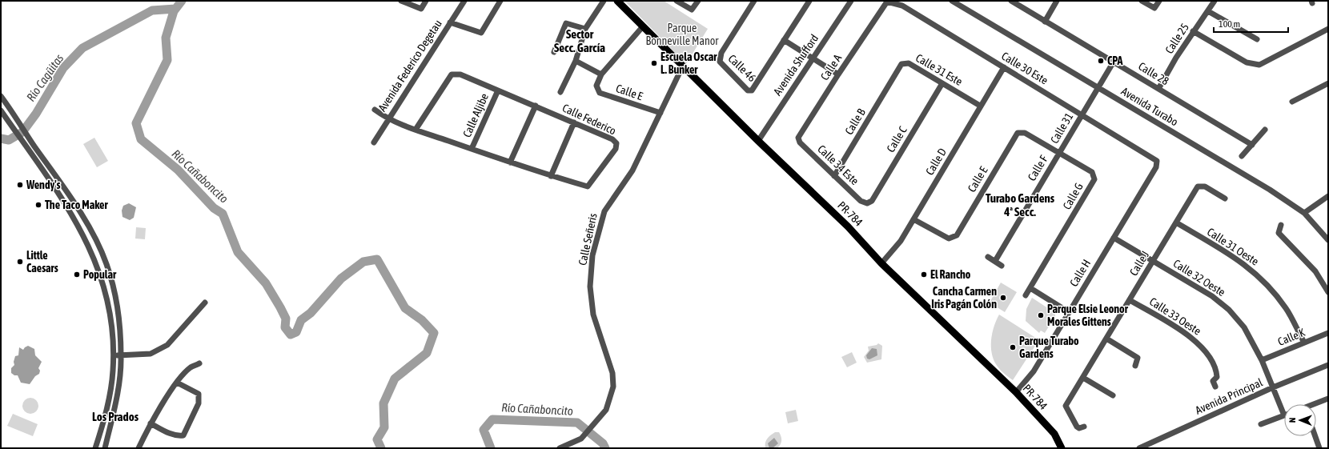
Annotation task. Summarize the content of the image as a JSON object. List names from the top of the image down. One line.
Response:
{"streets":{"main road":["PR-784"],"street":["Calle 25","Avenida Shufford","Avenida Federico Degetau","Calle A","Calle 46","Calle 30 Este","Calle 31 Este","Calle 28","Calle E","Avenida Turabo","Calle Aljibe","Calle Federico","Calle B","Calle 31","Calle C","Calle D","Calle 34 Este","Calle F","Calle G","Calle Señeris","Calle 31 Oeste","Calle J","Calle H","Calle 32 Oeste","Calle 33 Oeste","Calle K","Avenida Principal"]},"crossings":[["Calle 25","Calle 28"],["Avenida Shufford","PR-784"],["Avenida Federico Degetau","Calle Federico"],["Calle A","Calle 30 Este"],["Calle A","Calle 34 Este"],["Calle 30 Este","Calle 31"],["Calle 30 Este","Calle D"],["Calle 30 Este","Calle H"],["Calle 31 Este","Calle B"],["Calle 31 Este","Calle C"],["Calle 31 Este","Calle D"],["Calle 28","Calle 31"],["Calle E","Calle 31"],["Calle E","Calle D"],["Calle E","Calle F"],["Calle E","Calle G"],["Calle E","Calle Señeris"],["Avenida Turabo","Calle 31"],["Calle Aljibe","Calle Federico"],["Calle B","Calle 34 Este"],["Calle 31","Calle F"],["Calle 31","Calle G"],["Calle C","Calle 34 Este"],["Calle D","PR-784"],["Calle F","Calle G"],["PR-784","Calle Señeris"],["PR-784","Calle H"],["Calle 31 Oeste","Calle J"],["Calle 31 Oeste","Calle K"],["Calle J","Calle 32 Oeste"],["Calle J","Calle 33 Oeste"],["Calle H","Calle 32 Oeste"],["Calle 32 Oeste","Calle K"],["Calle 32 Oeste","Avenida Principal"]],"districts":["Sector Secc. García","Turabo Gardens 4ª Secc.","Los Prados"],"water":["Río Cagüitas","Río Cañaboncito"],"parks":["Parque Bonneville Manor"],"places":["CPA","Escuela Oscar L. Bunker","Wendy's","The Taco Maker","Little Caesars","Popular","El Rancho","Cancha Carmen Iris Pagán Colón","Parque Elsie Leonor Morales Gittens","Parque Turabo Gardens"],"scale_bar":"100 m","north":"left"}
